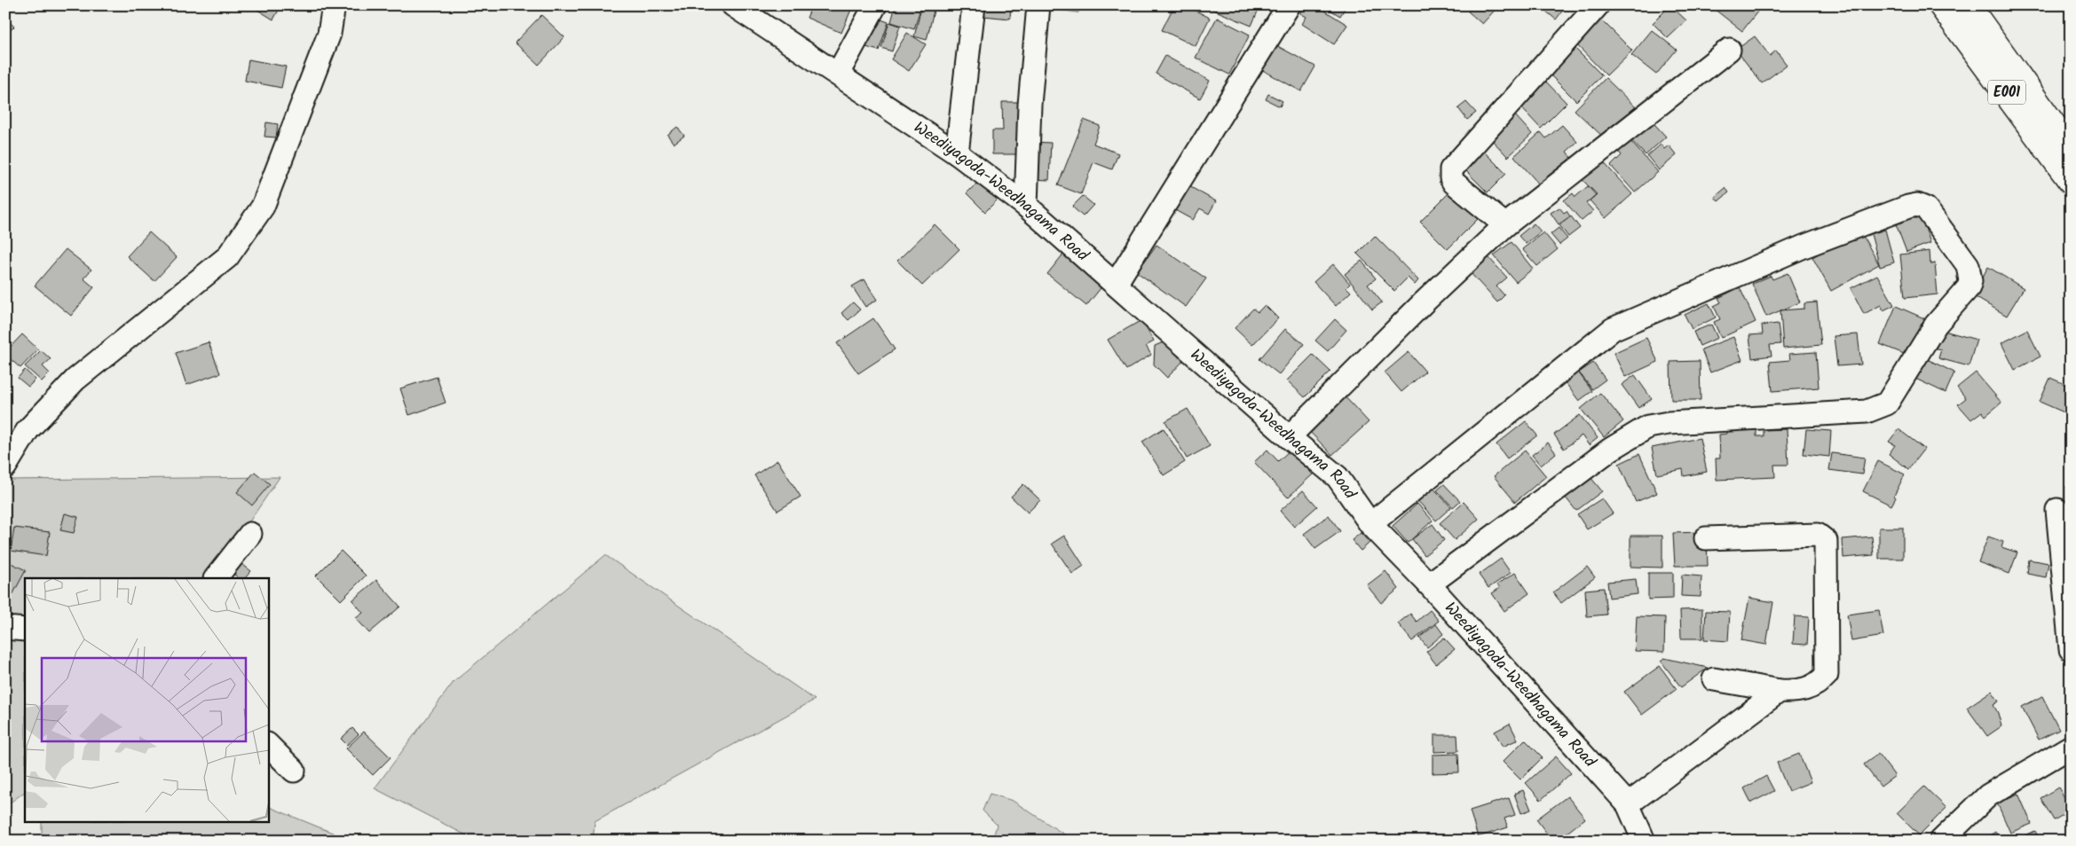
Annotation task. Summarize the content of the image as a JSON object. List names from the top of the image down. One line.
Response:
{"streets":{"highway":["E001"],"street":["Weediyagoda-Weedhagama Road"]}}
